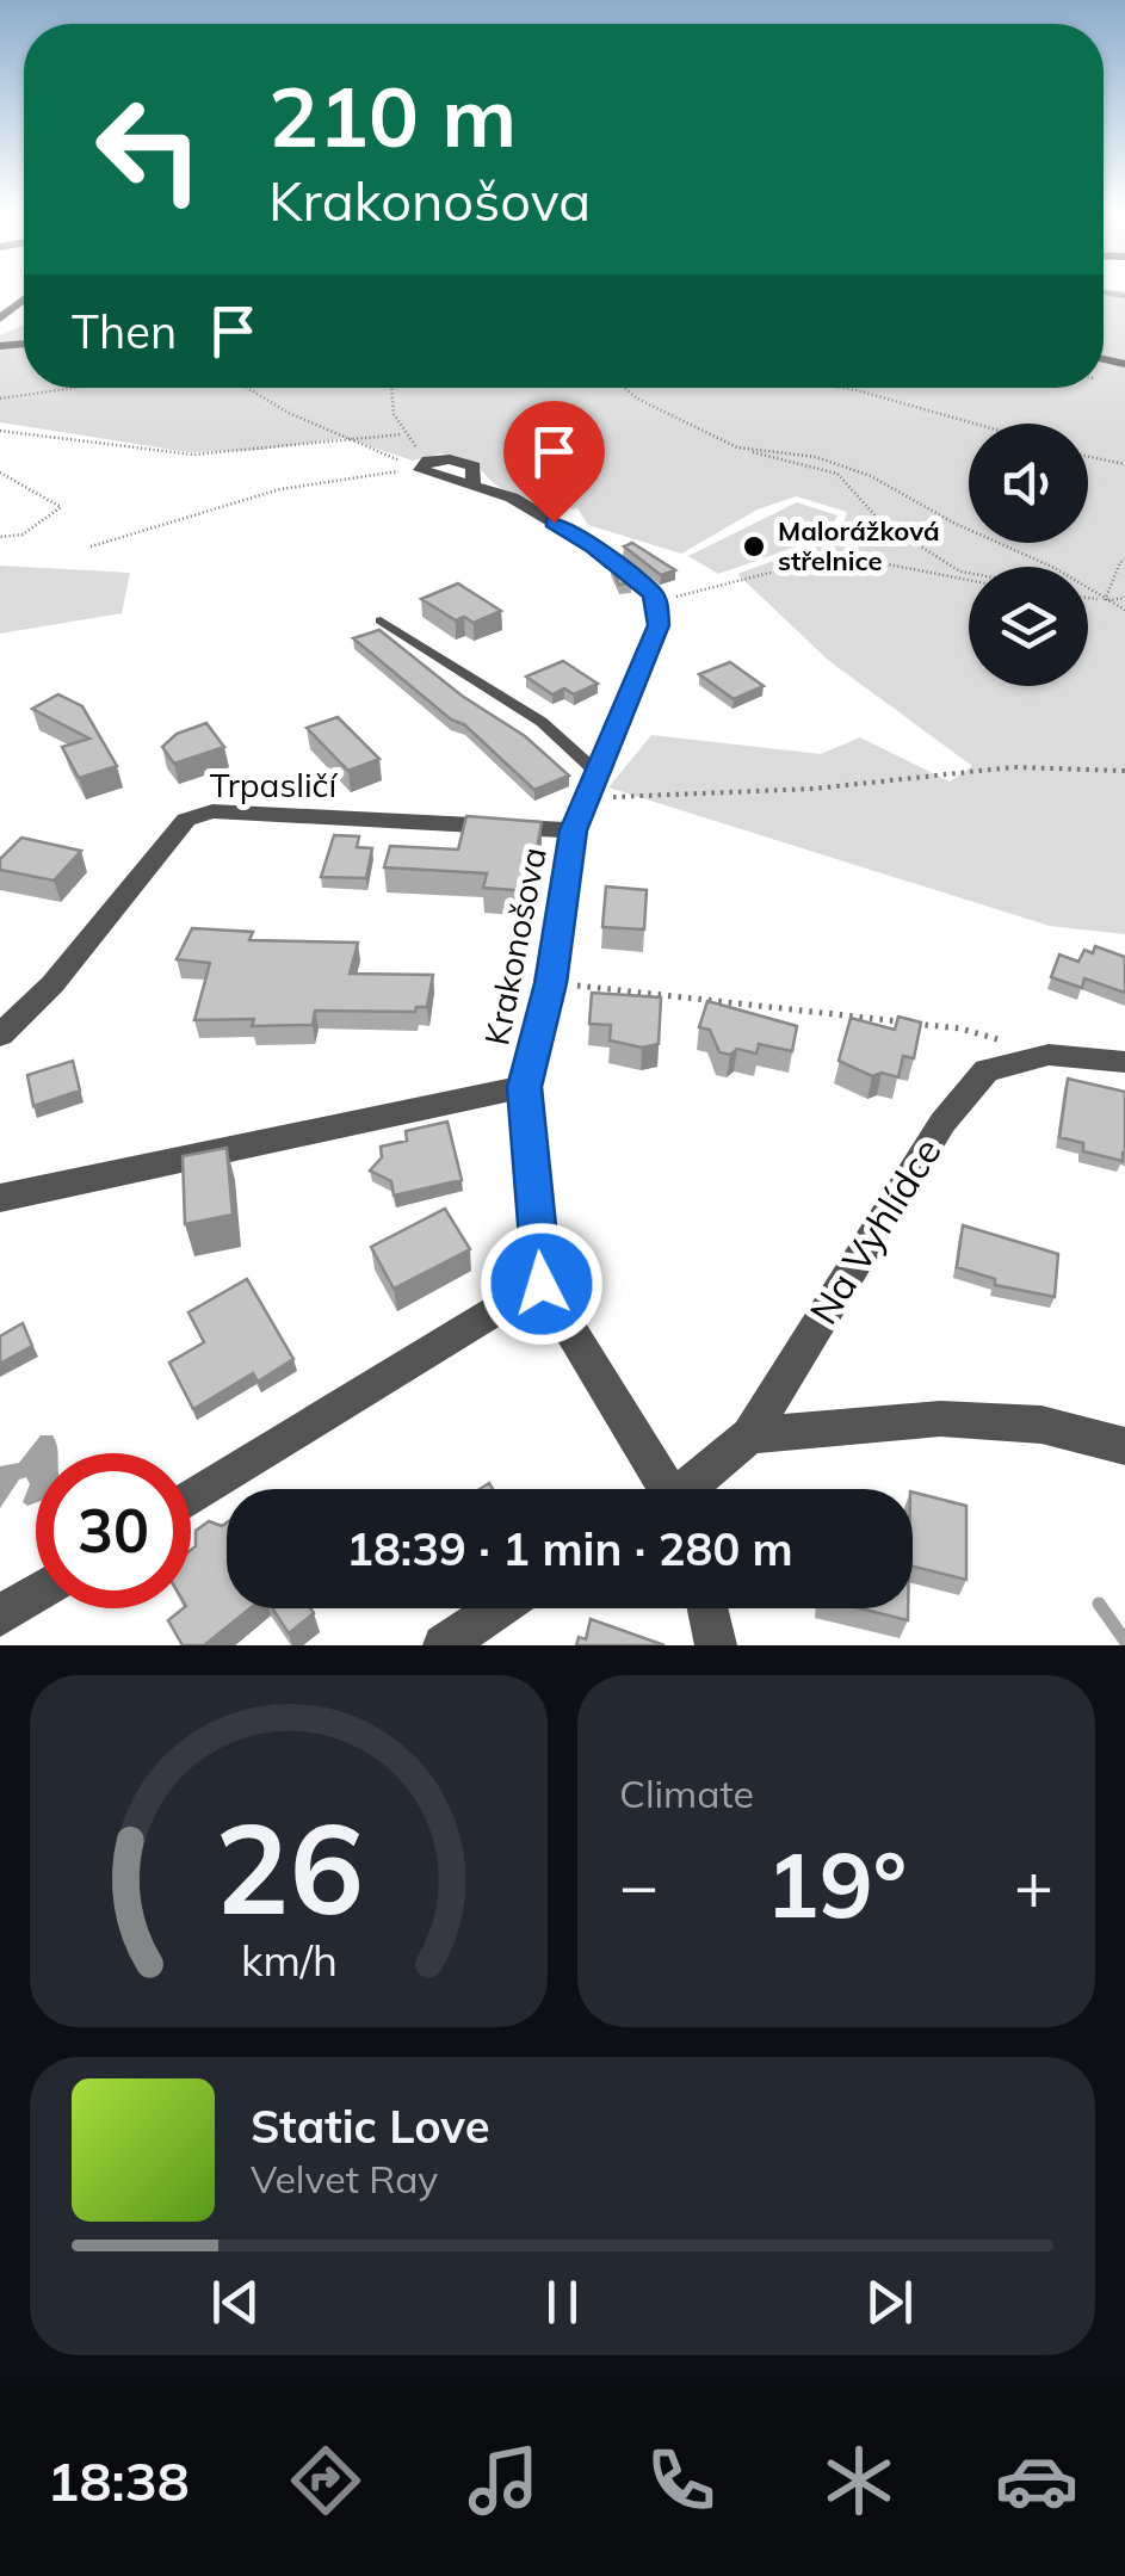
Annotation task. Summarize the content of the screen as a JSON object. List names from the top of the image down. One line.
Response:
{"streets":{"street":["Trpasličí","Krakonošova","Na Vyhlídce"]},"crossings":[["Trpasličí","Krakonošova"]],"places":["Malorážková střelnice"],"page":{"turn":["210 m","Krakonošova"],"then":"Then","limit":"30","trip":"18:39 · 1 min · 280 m","tile":"Climate","heat":["−","19°","+"],"song":["Static Love","Velvet Ray"],"tabs":"18:38","gauge":["26","km/h"]}}
